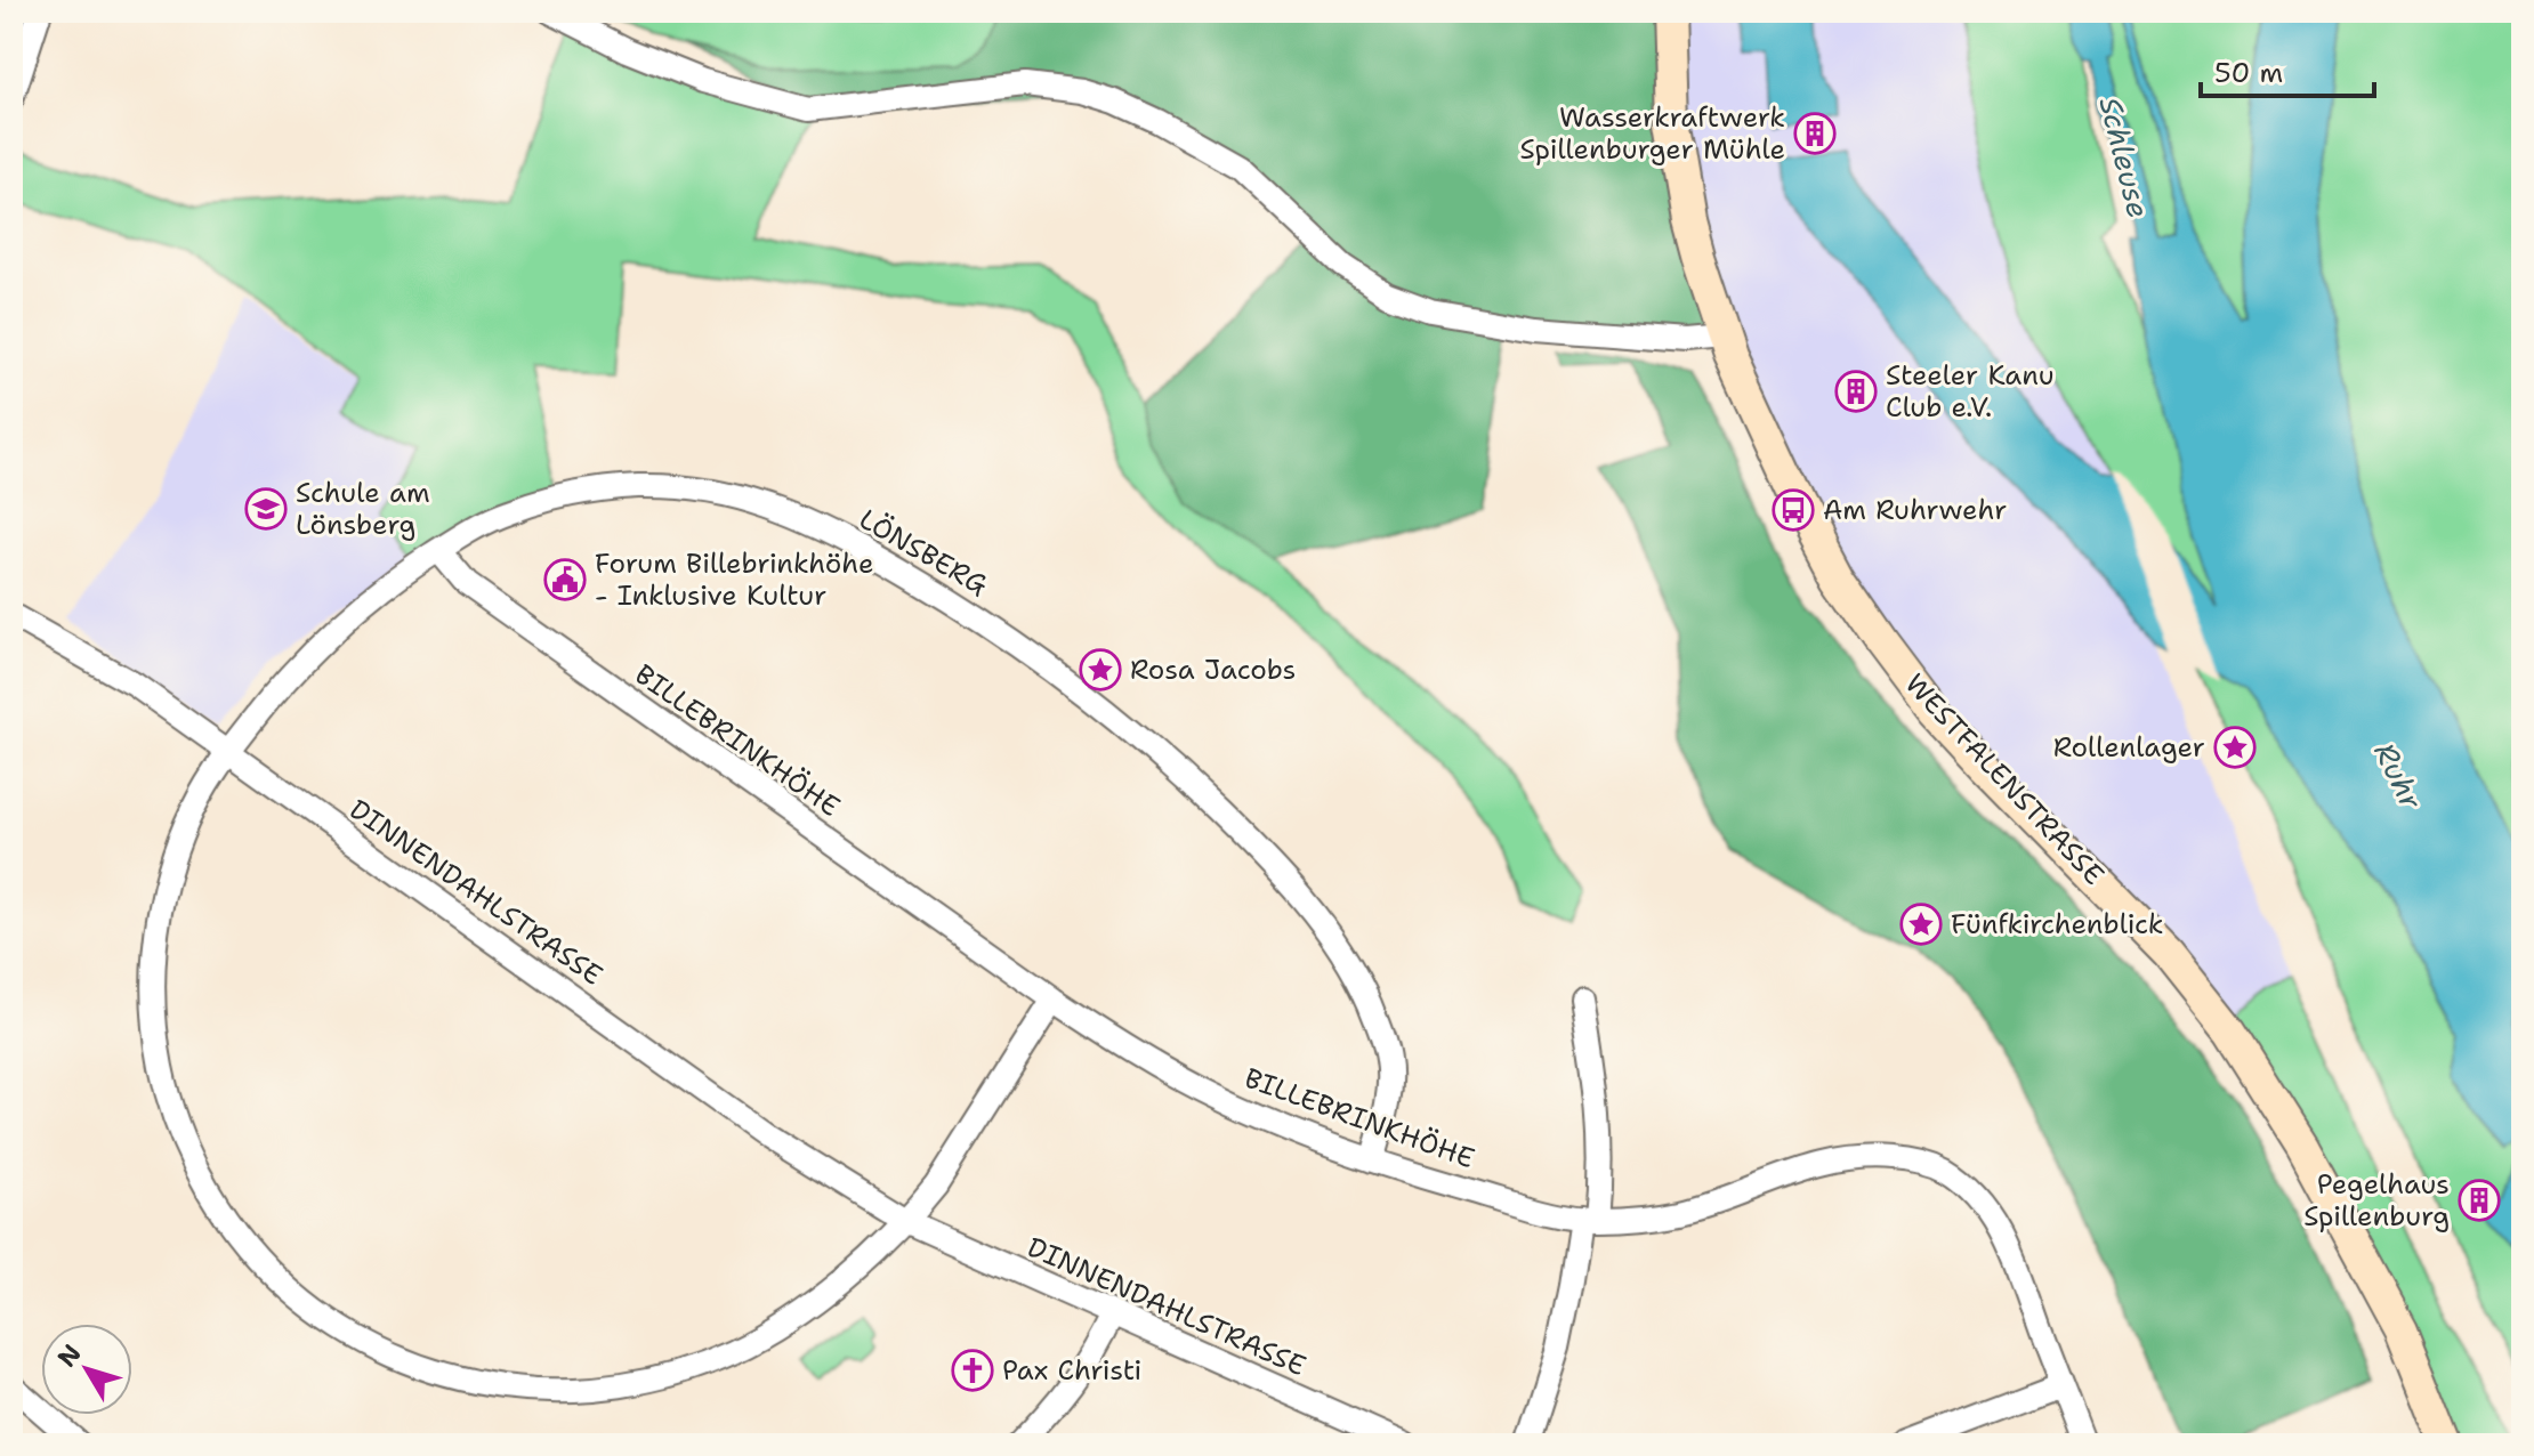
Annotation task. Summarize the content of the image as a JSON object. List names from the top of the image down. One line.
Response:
{"streets":{"main road":["WESTFALENSTRASSE"],"street":["LÖNSBERG","BILLEBRINKHÖHE","DINNENDAHLSTRASSE"]},"crossings":[["LÖNSBERG","BILLEBRINKHÖHE"],["LÖNSBERG","DINNENDAHLSTRASSE"]],"water":["Schleuse","Ruhr"],"places":{"building":["Wasserkraftwerk Spillenburger Mühle","Steeler Kanu Club e.V.","Pegelhaus Spillenburg"],"school or university":["Schule am Lönsberg"],"bus stop":["Am Ruhrwehr"],"public building":["Forum Billebrinkhöhe - Inklusive Kultur"],"place":["Rosa Jacobs","Rollenlager","Fünfkirchenblick"],"church":["Pax Christi"]},"scale_bar":"50 m","north":"top left"}
